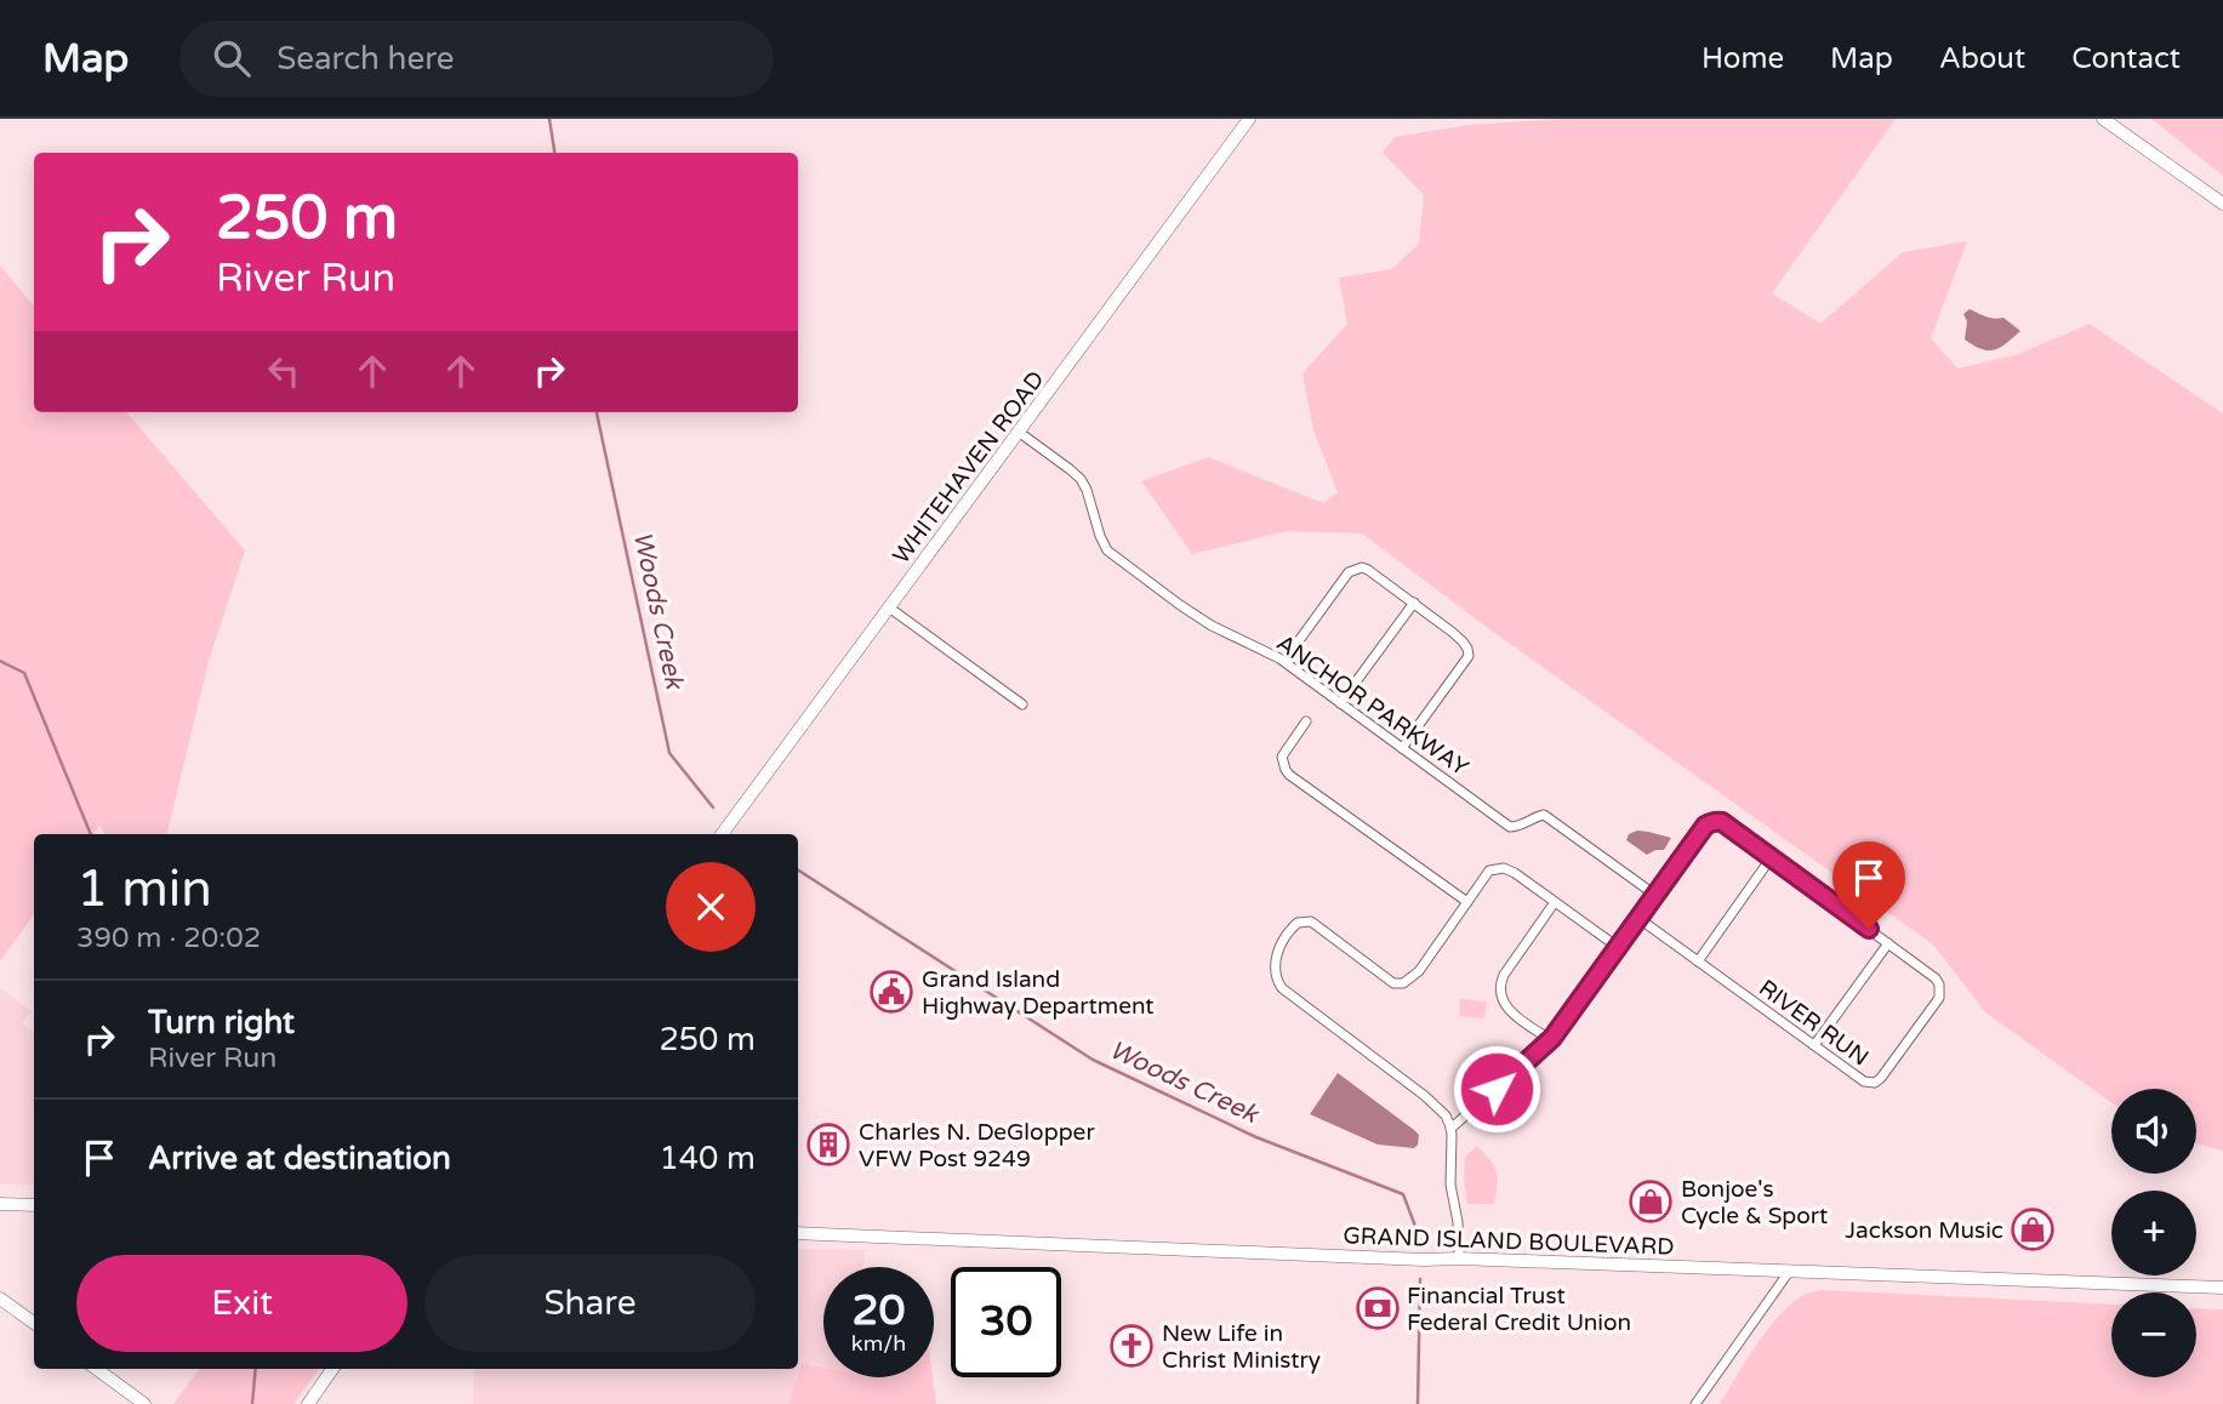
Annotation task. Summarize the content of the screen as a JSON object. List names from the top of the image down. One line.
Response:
{"streets":{"main road":["WHITEHAVEN ROAD","GRAND ISLAND BOULEVARD"],"street":["ANCHOR PARKWAY","RIVER RUN"]},"crossings":[["WHITEHAVEN ROAD","ANCHOR PARKWAY"],["ANCHOR PARKWAY","RIVER RUN"]],"water":["Woods Creek"],"places":{"public building":["Grand Island Highway Department"],"building":["Charles N. DeGlopper VFW Post 9249"],"shop":["Bonjoe's Cycle & Sport","Jackson Music"],"bank":["Financial Trust Federal Credit Union"],"church":["New Life in Christ Ministry"]},"page":{"header":"Map","search":"Search here","nav":["Home","Map","About","Contact"],"turn":["250 m","River Run"],"heading":["1 min","390 m · 20:02"],"list":[{"name":"Turn right","note":"River Run","value":"250 m"},{"name":"Arrive at destination","value":"140 m"}],"map_buttons":["+","−"],"buttons":["Exit","Share"],"speed":"20 km/h","limit":"30"}}
